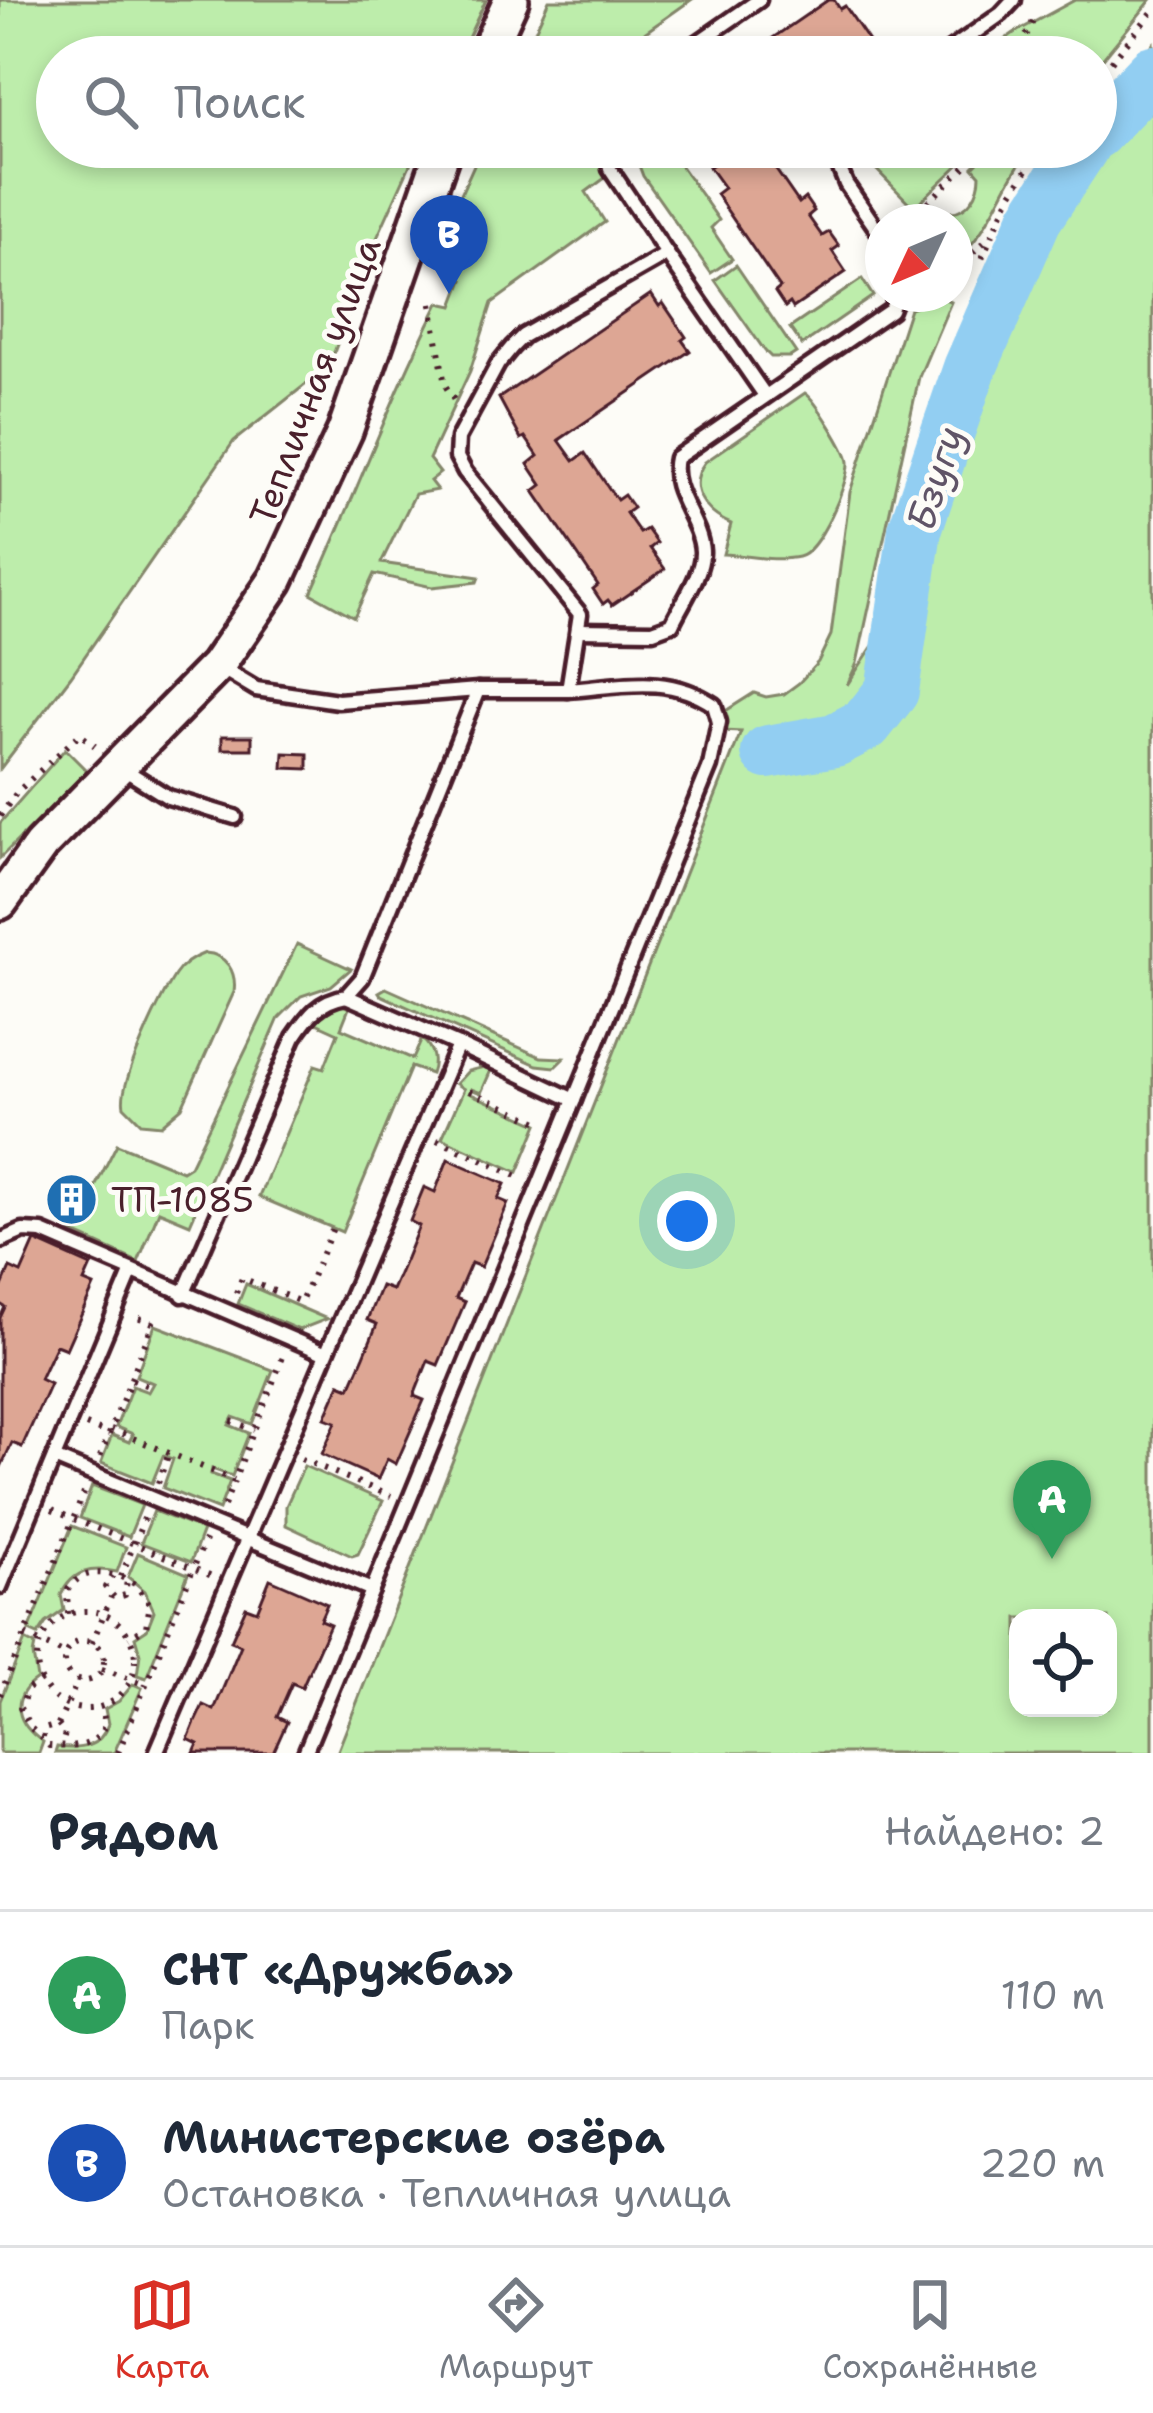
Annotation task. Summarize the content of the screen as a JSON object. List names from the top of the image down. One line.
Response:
{"streets":{"street":["Тепличная улица"]},"water":["Бзугу"],"places":{"building":["ТП-1085"]},"north":"bottom left","page":{"search":"Поиск","pins":["B","A"],"heading":["Рядом","Найдено: 2"],"list":[{"mark":"A","name":"СНТ «Дружба»","note":"Парк","value":"110 m"},{"mark":"B","name":"Министерские озёра","note":"Остановка · Тепличная улица","value":"220 m"}],"nav":["Карта","Маршрут","Сохранённые"]}}
